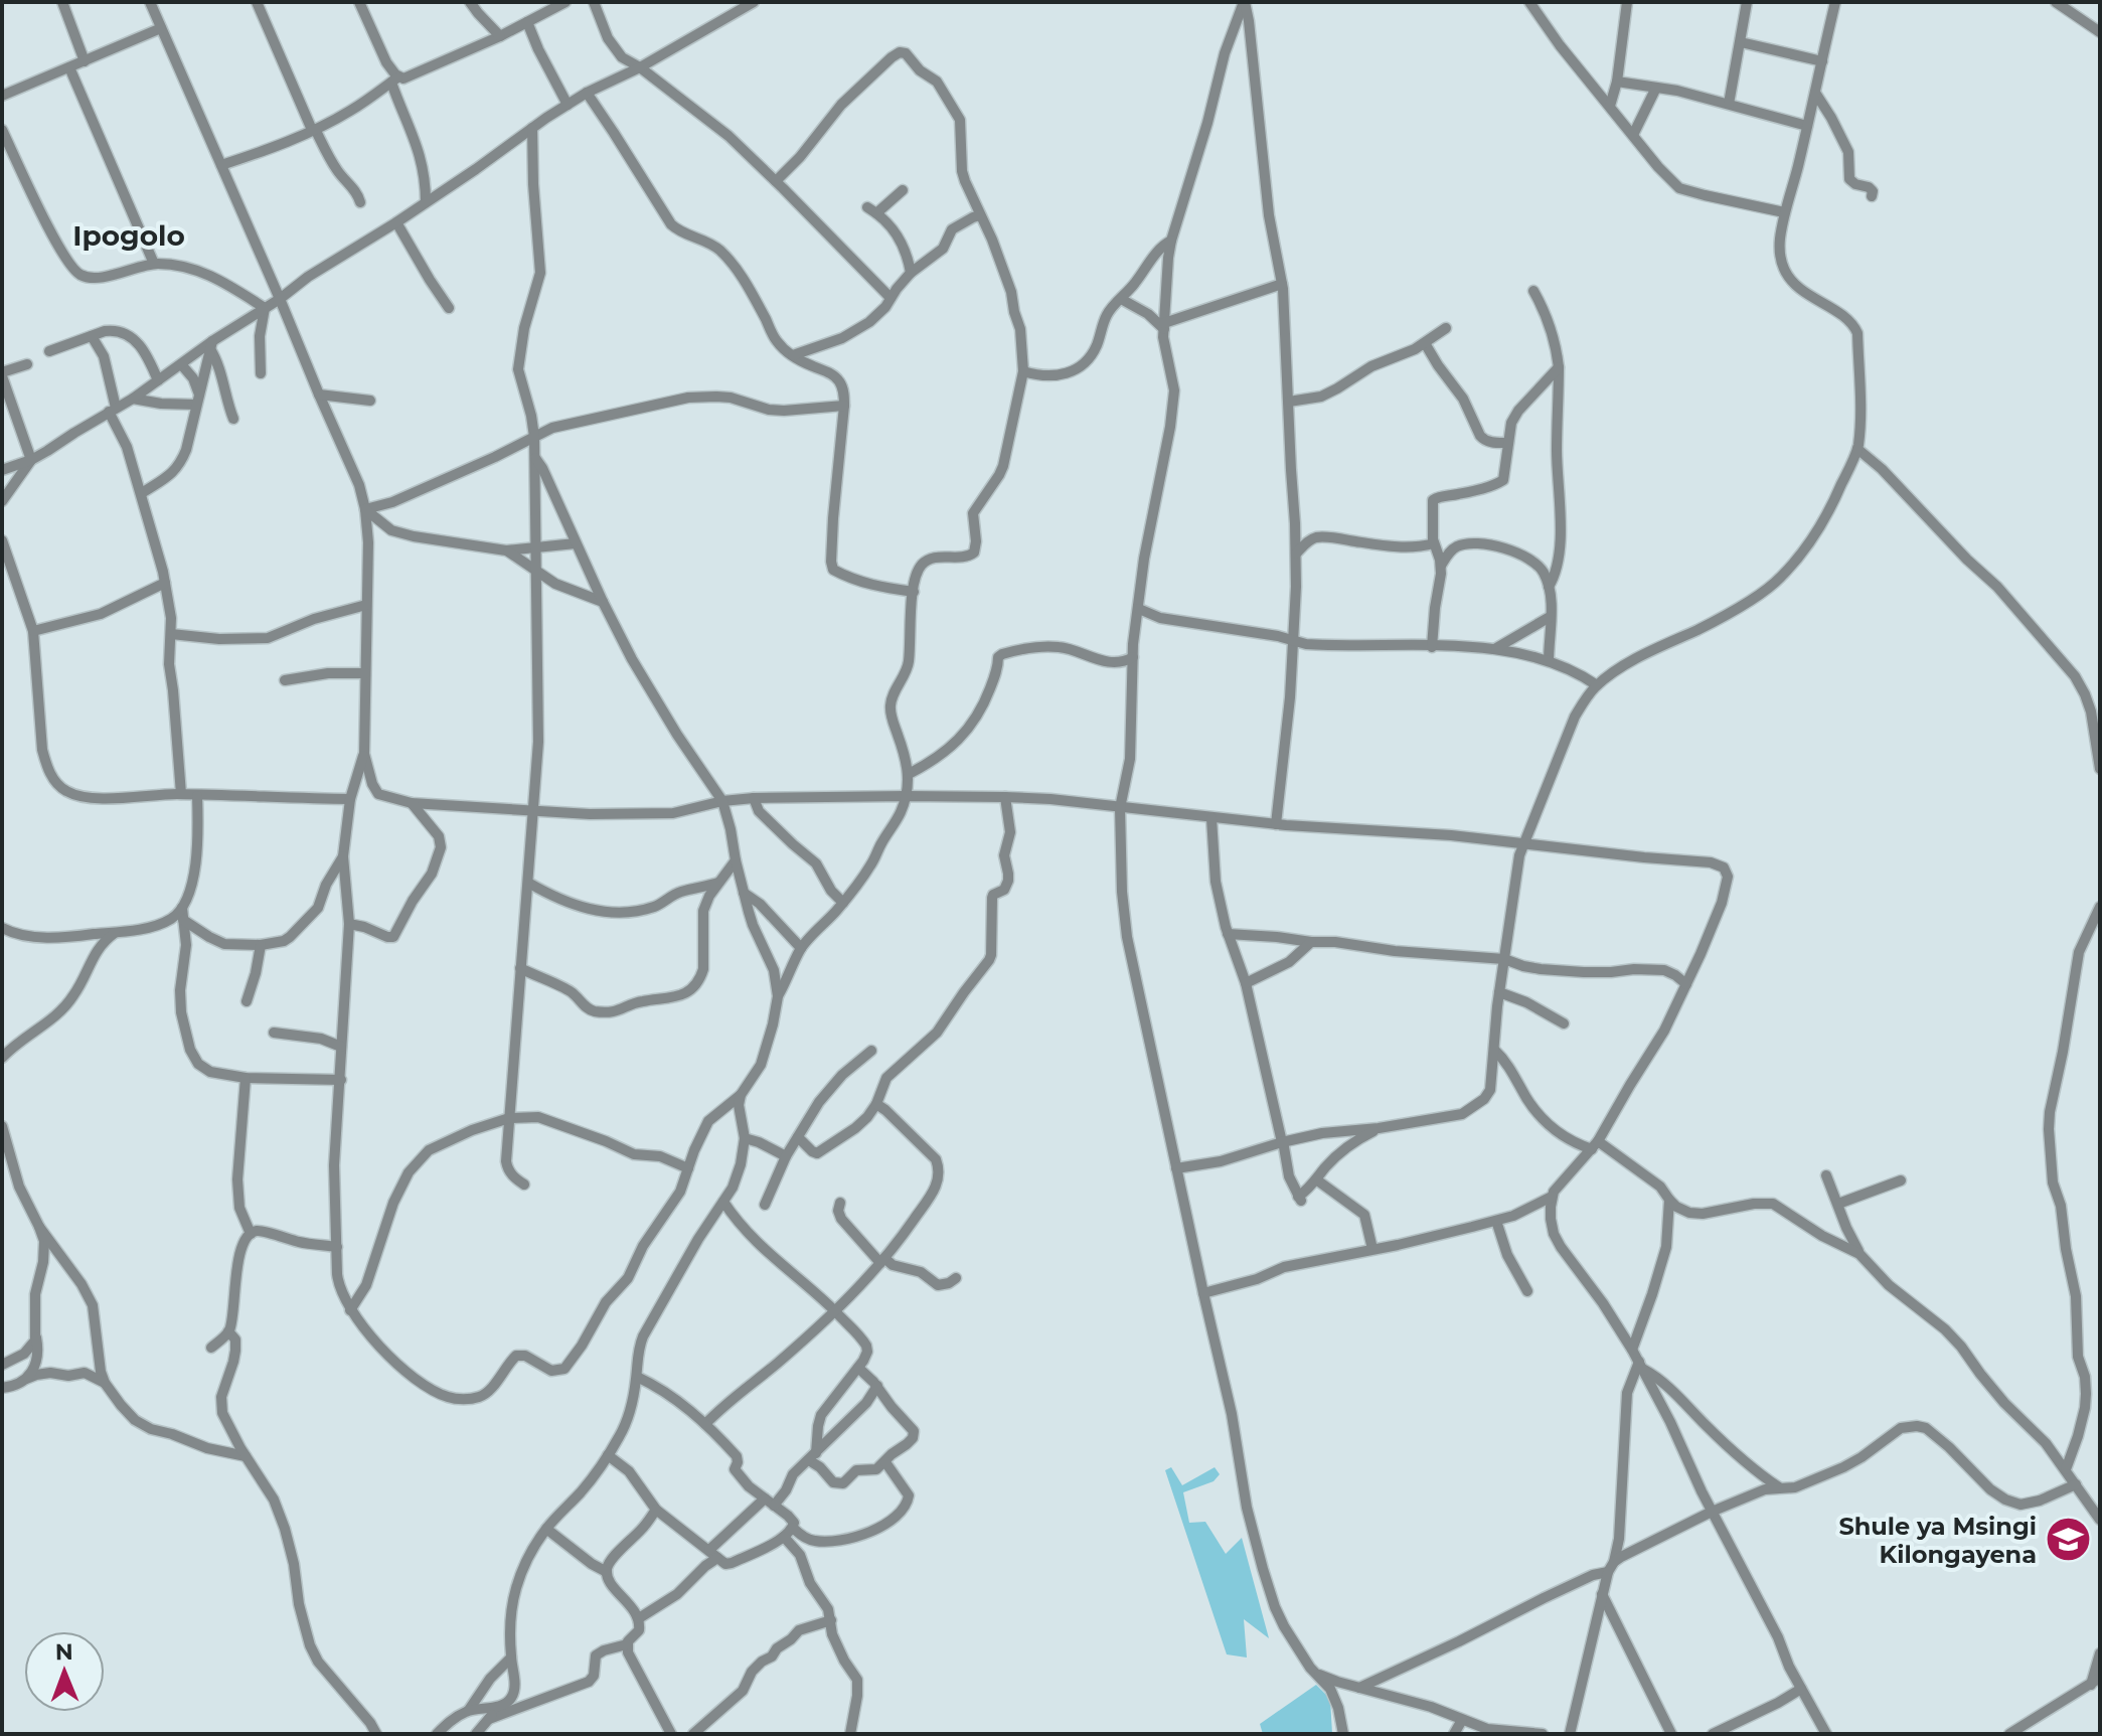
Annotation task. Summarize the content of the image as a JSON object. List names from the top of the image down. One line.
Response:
{"districts":["Ipogolo"],"places":{"school or university":["Shule ya Msingi Kilongayena"]},"north":"top"}
